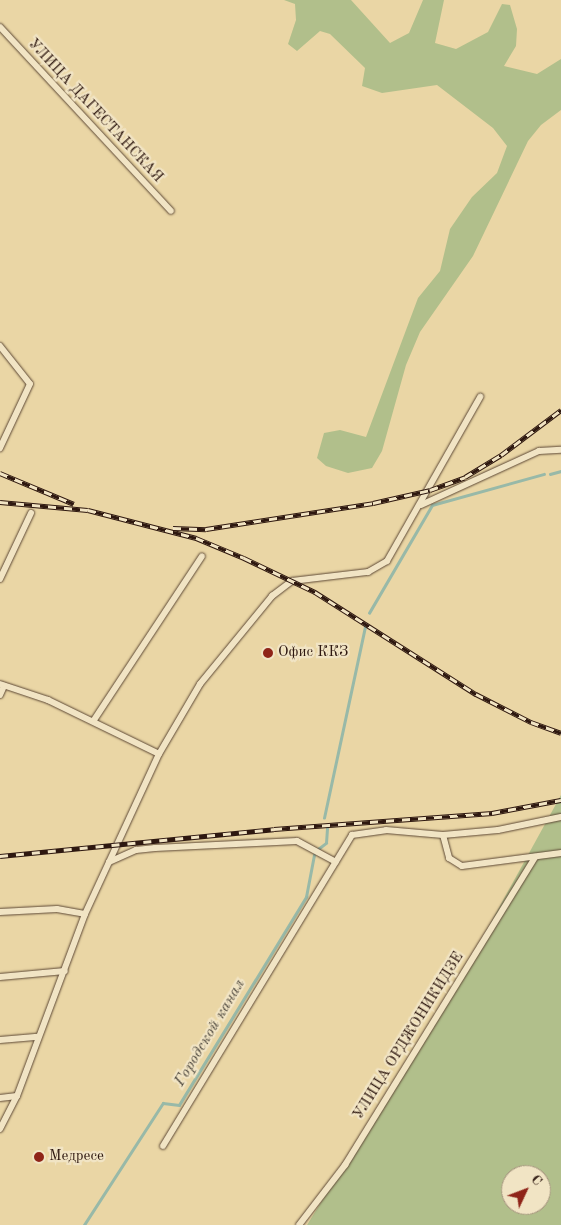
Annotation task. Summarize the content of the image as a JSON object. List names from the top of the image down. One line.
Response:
{"streets":{"street":["УЛИЦА ДАГЕСТАНСКАЯ","УЛИЦА ОРДЖОНИКИДЗЕ"]},"water":["Городской канал"],"places":["Офис ККЗ","Медресе"],"north":"top right"}
